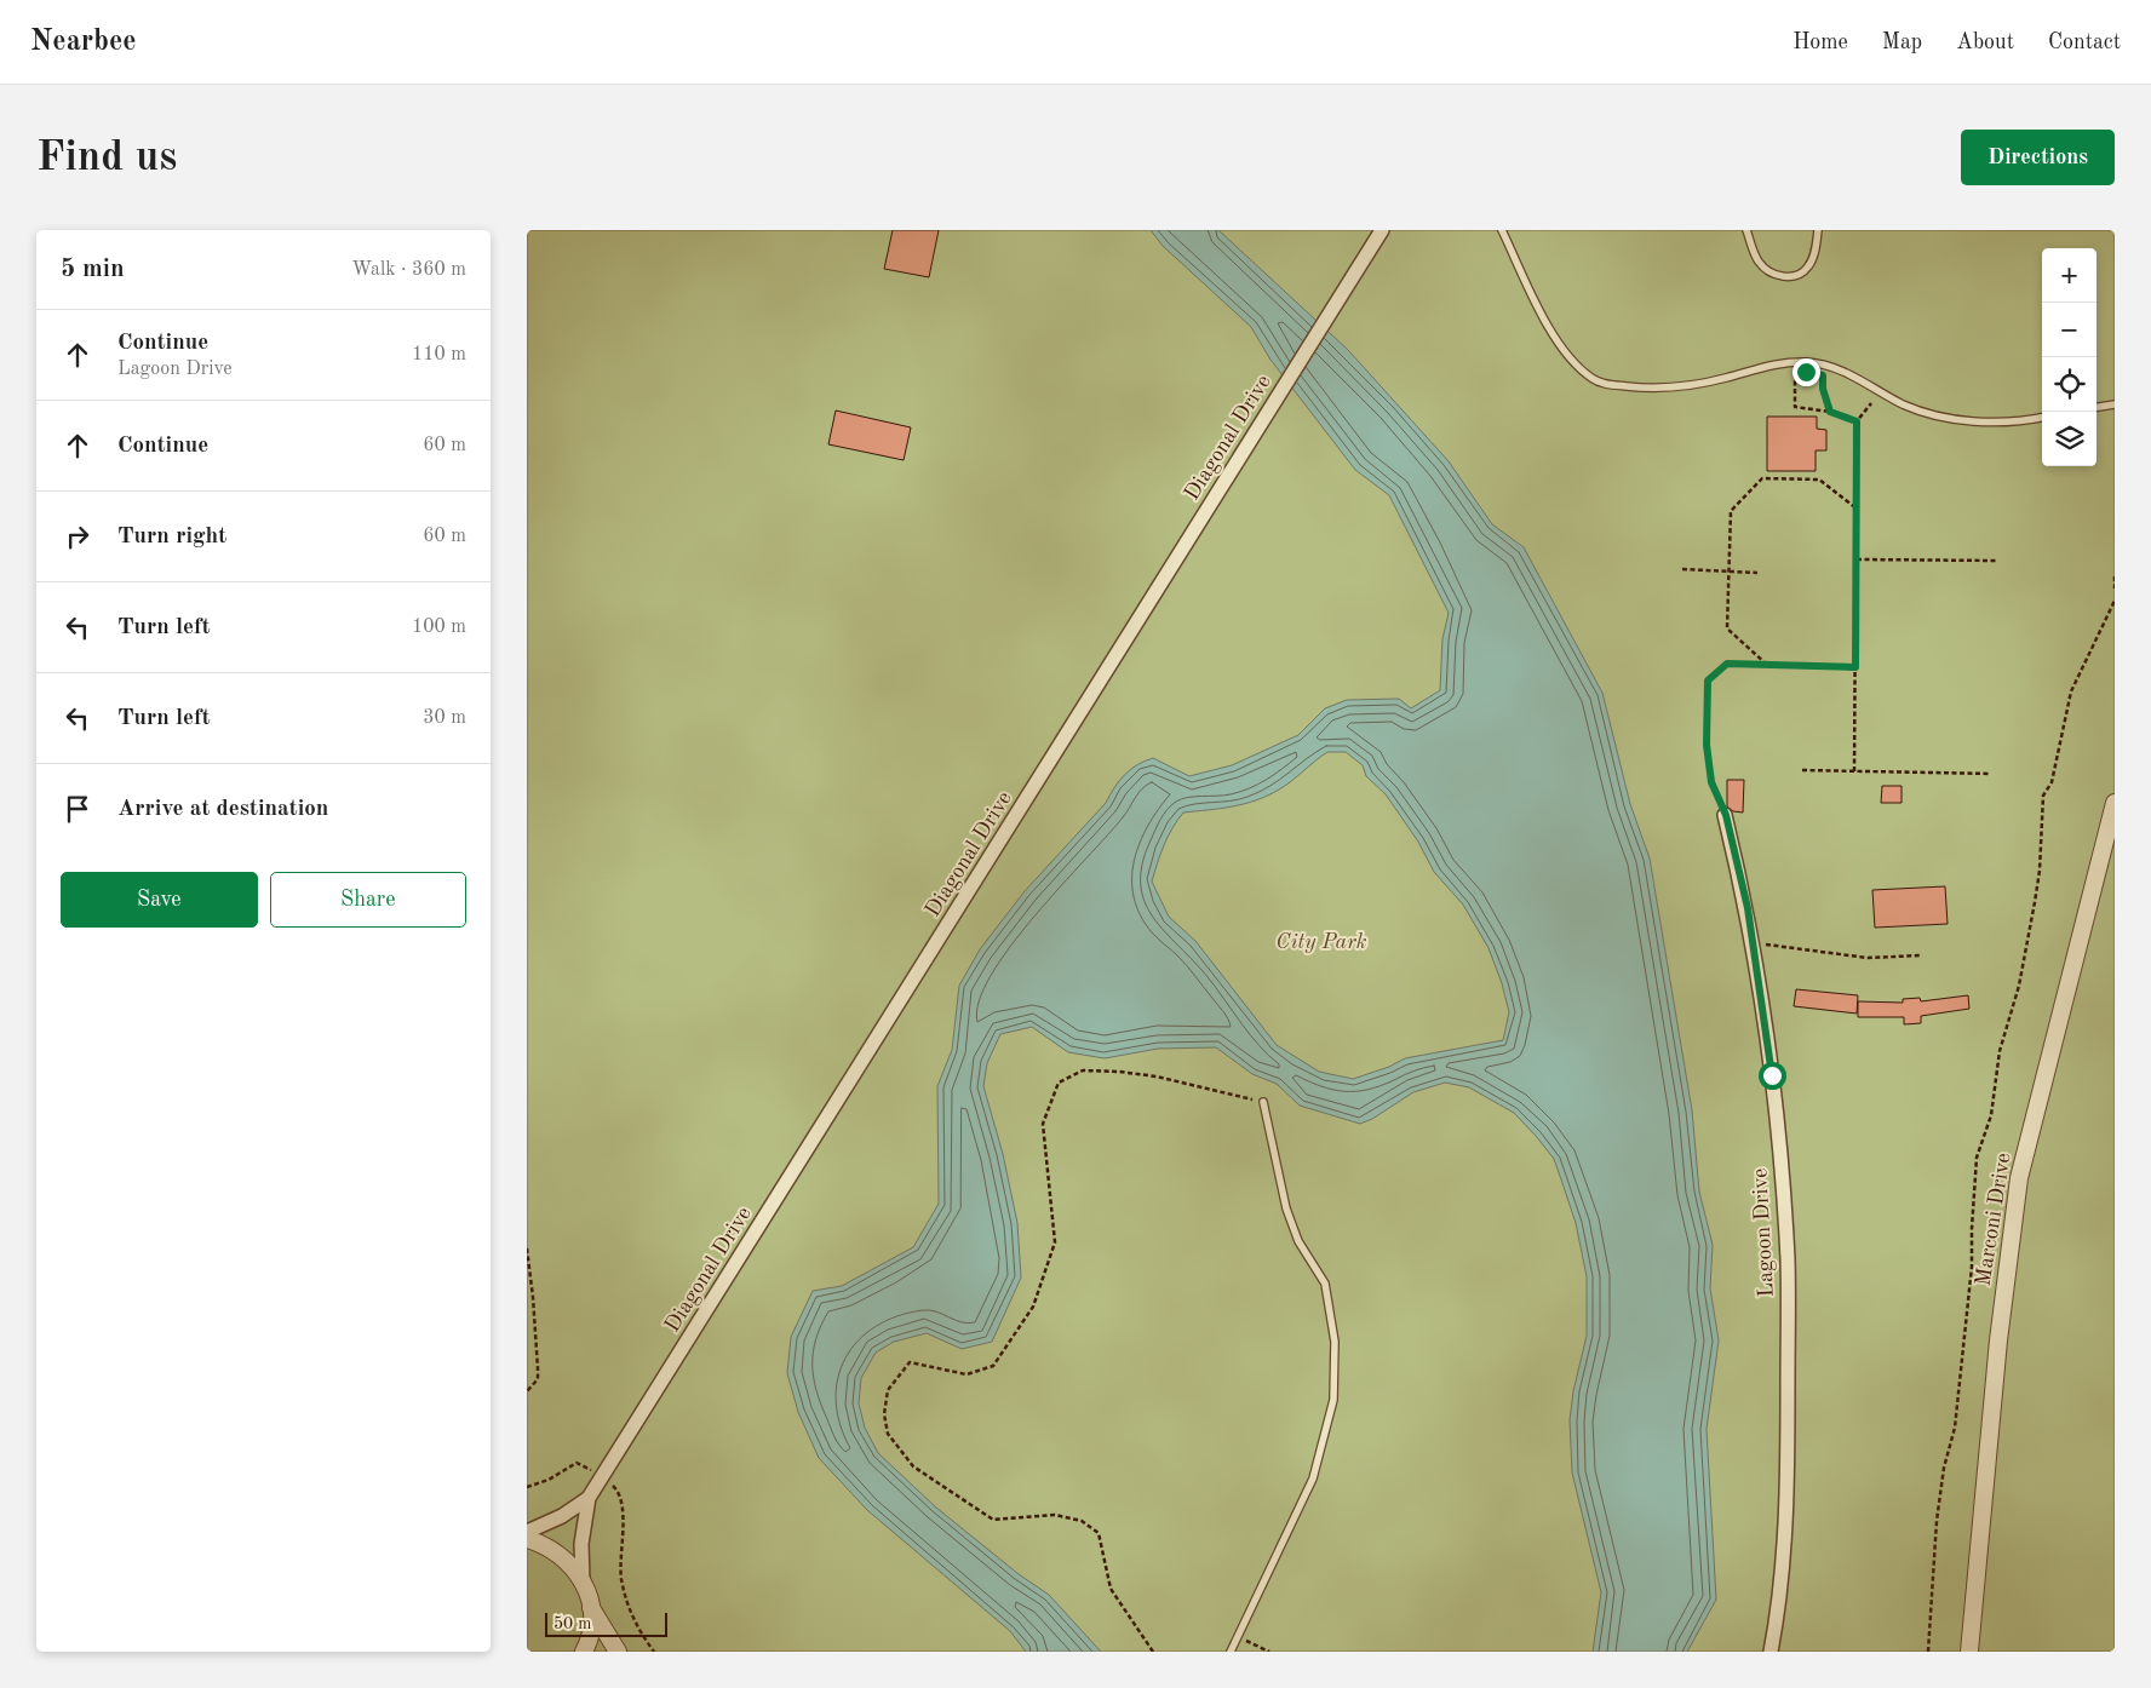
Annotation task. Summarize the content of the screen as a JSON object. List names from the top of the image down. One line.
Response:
{"streets":{"street":["Diagonal Drive","Marconi Drive","Lagoon Drive"]},"parks":["City Park"],"scale_bar":"50 m","page":{"header":"Nearbee","nav":["Home","Map","About","Contact"],"buttons":["Directions",["Save","Share"]],"title":"Find us","heading":["5 min","Walk · 360 m"],"map_buttons":["+","−"],"list":[["Continue","Lagoon Drive","110 m"],["Continue","60 m"],["Turn right","60 m"],["Turn left","100 m"],["Turn left","30 m"],"Arrive at destination"],"scale":"50 m"}}
